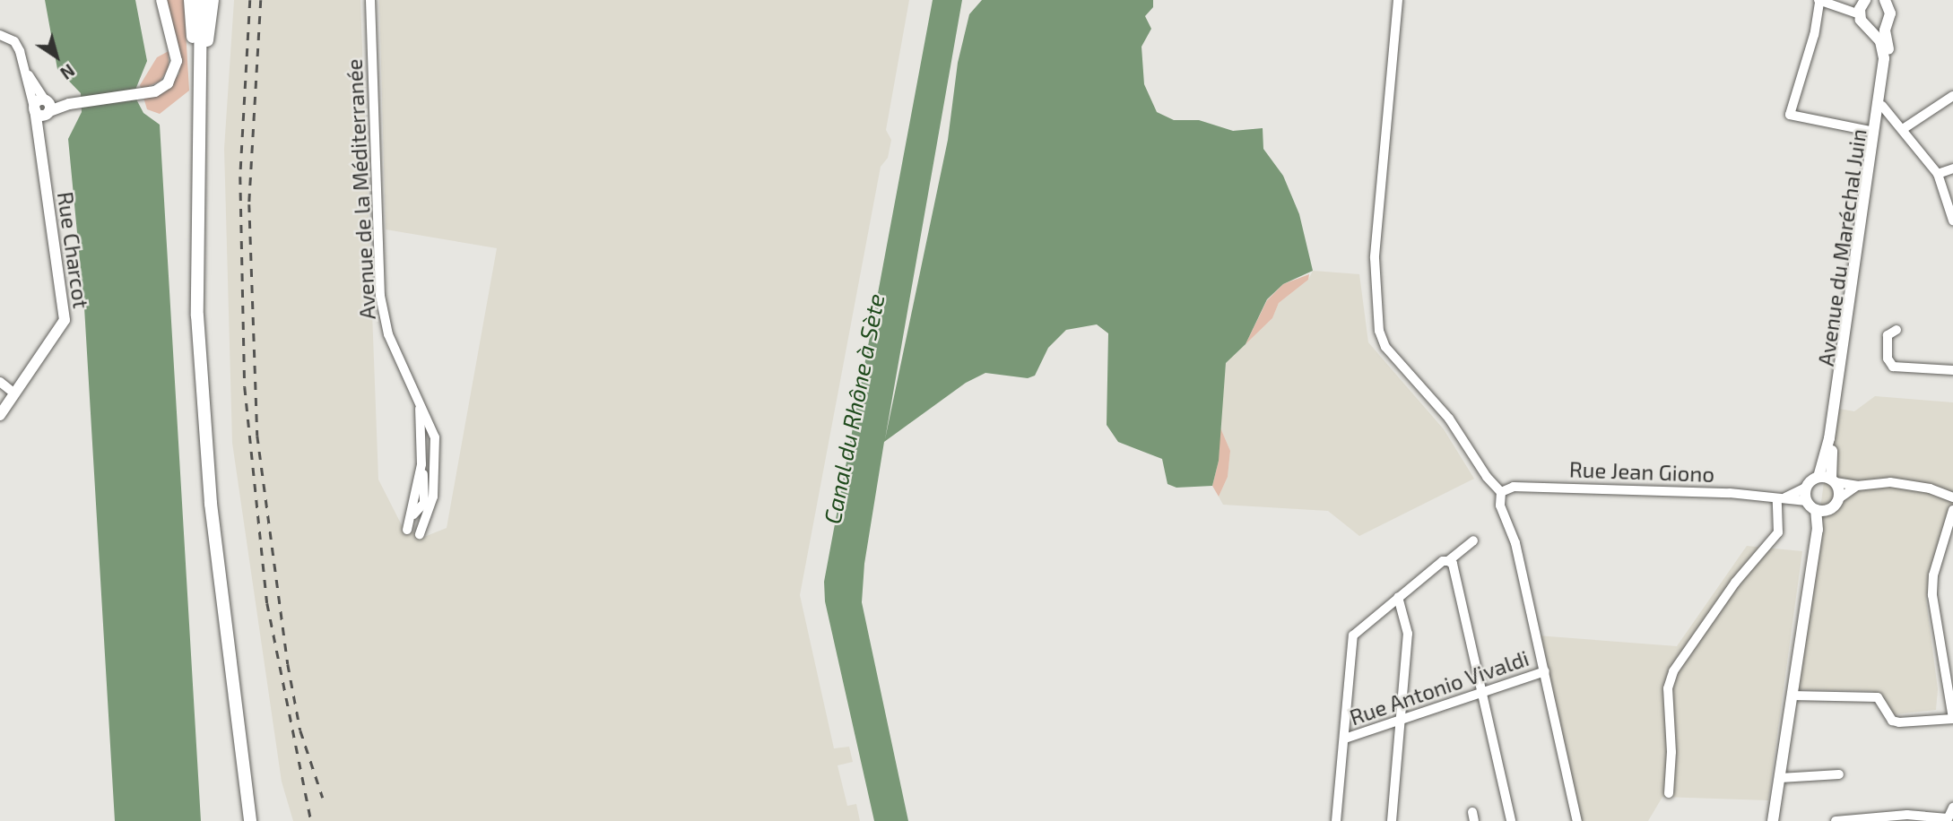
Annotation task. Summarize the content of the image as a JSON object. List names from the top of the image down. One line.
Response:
{"streets":{"main road":["Avenue du Maréchal Juin","Rue Charcot"],"street":["Avenue de la Méditerranée","Rue Jean Giono","Rue Antonio Vivaldi"]},"crossings":[["Avenue du Maréchal Juin","Rue Jean Giono"]],"water":["Canal du Rhône à Sète"],"north":"bottom right"}
